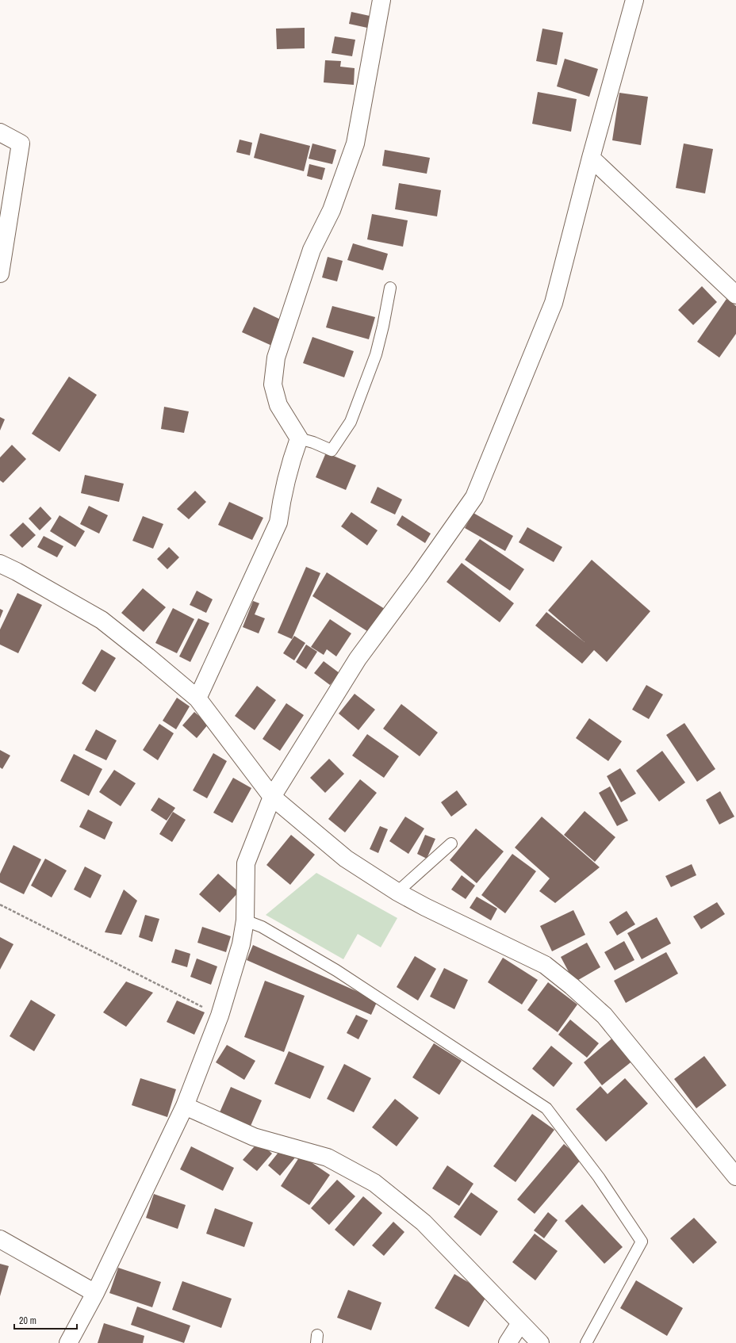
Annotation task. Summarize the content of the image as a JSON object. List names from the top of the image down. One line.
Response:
{"scale_bar":"20 m"}
